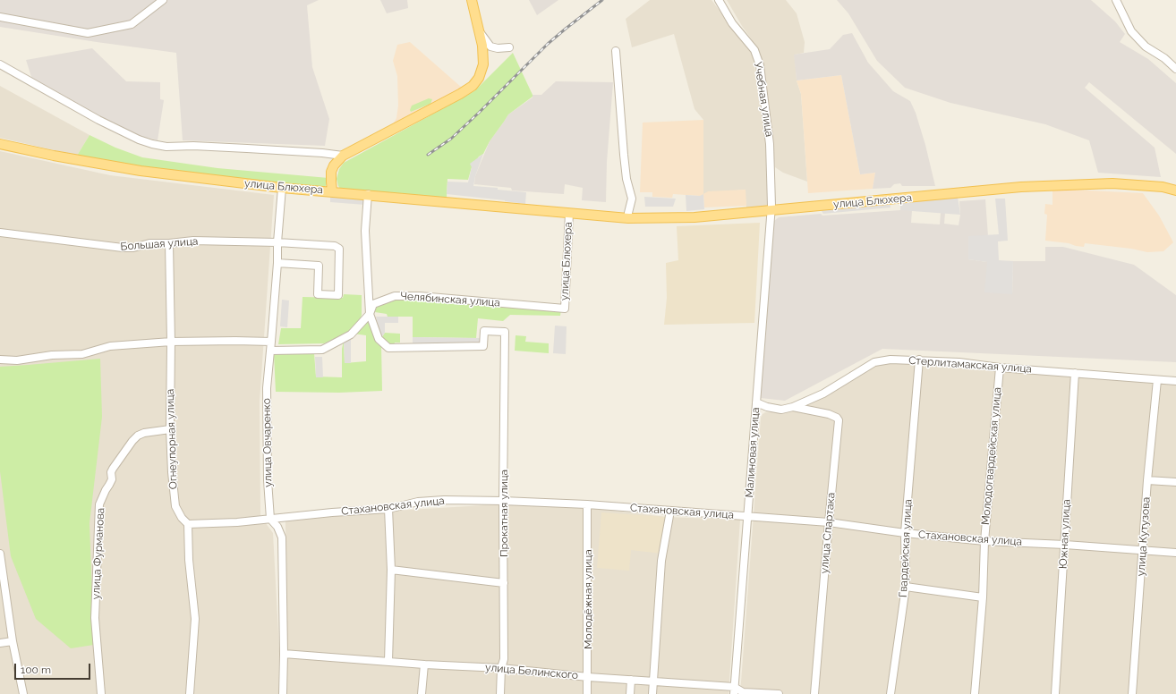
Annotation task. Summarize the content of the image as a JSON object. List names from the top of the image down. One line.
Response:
{"streets":{"main road":["улица Блюхера"],"street":["Учебная улица","Большая улица","Челябинская улица","Стерлитамакская улица","Огнеупорная улица","улица Овчаренко","Малиновая улица","Молодогвардейская улица","Стахановская улица","Прокатная улица","улица Спартака","Южная улица","улица Кутузова","Гвардейская улица","улица Фурманова","Молодёжная улица","улица Белинского"]},"crossings":[["Учебная улица","улица Блюхера"],["Учебная улица","Малиновая улица"],["улица Блюхера","Челябинская улица"],["улица Блюхера","улица Овчаренко"],["улица Блюхера","Малиновая улица"],["Большая улица","Огнеупорная улица"],["Большая улица","улица Овчаренко"],["Челябинская улица","улица Овчаренко"],["Челябинская улица","Прокатная улица"],["Стерлитамакская улица","Малиновая улица"],["Стерлитамакская улица","Молодогвардейская улица"],["Стерлитамакская улица","улица Спартака"],["Стерлитамакская улица","Южная улица"],["Стерлитамакская улица","улица Кутузова"],["Стерлитамакская улица","Гвардейская улица"],["Огнеупорная улица","Стахановская улица"],["Огнеупорная улица","улица Фурманова"],["улица Овчаренко","Стахановская улица"],["Малиновая улица","Стахановская улица"],["Малиновая улица","улица Белинского"],["Молодогвардейская улица","Стахановская улица"],["Стахановская улица","Прокатная улица"],["Стахановская улица","улица Спартака"],["Стахановская улица","Южная улица"],["Стахановская улица","улица Кутузова"],["Стахановская улица","Гвардейская улица"],["Стахановская улица","Молодёжная улица"],["Прокатная улица","улица Белинского"],["Молодёжная улица","улица Белинского"]],"scale_bar":"100 m"}
